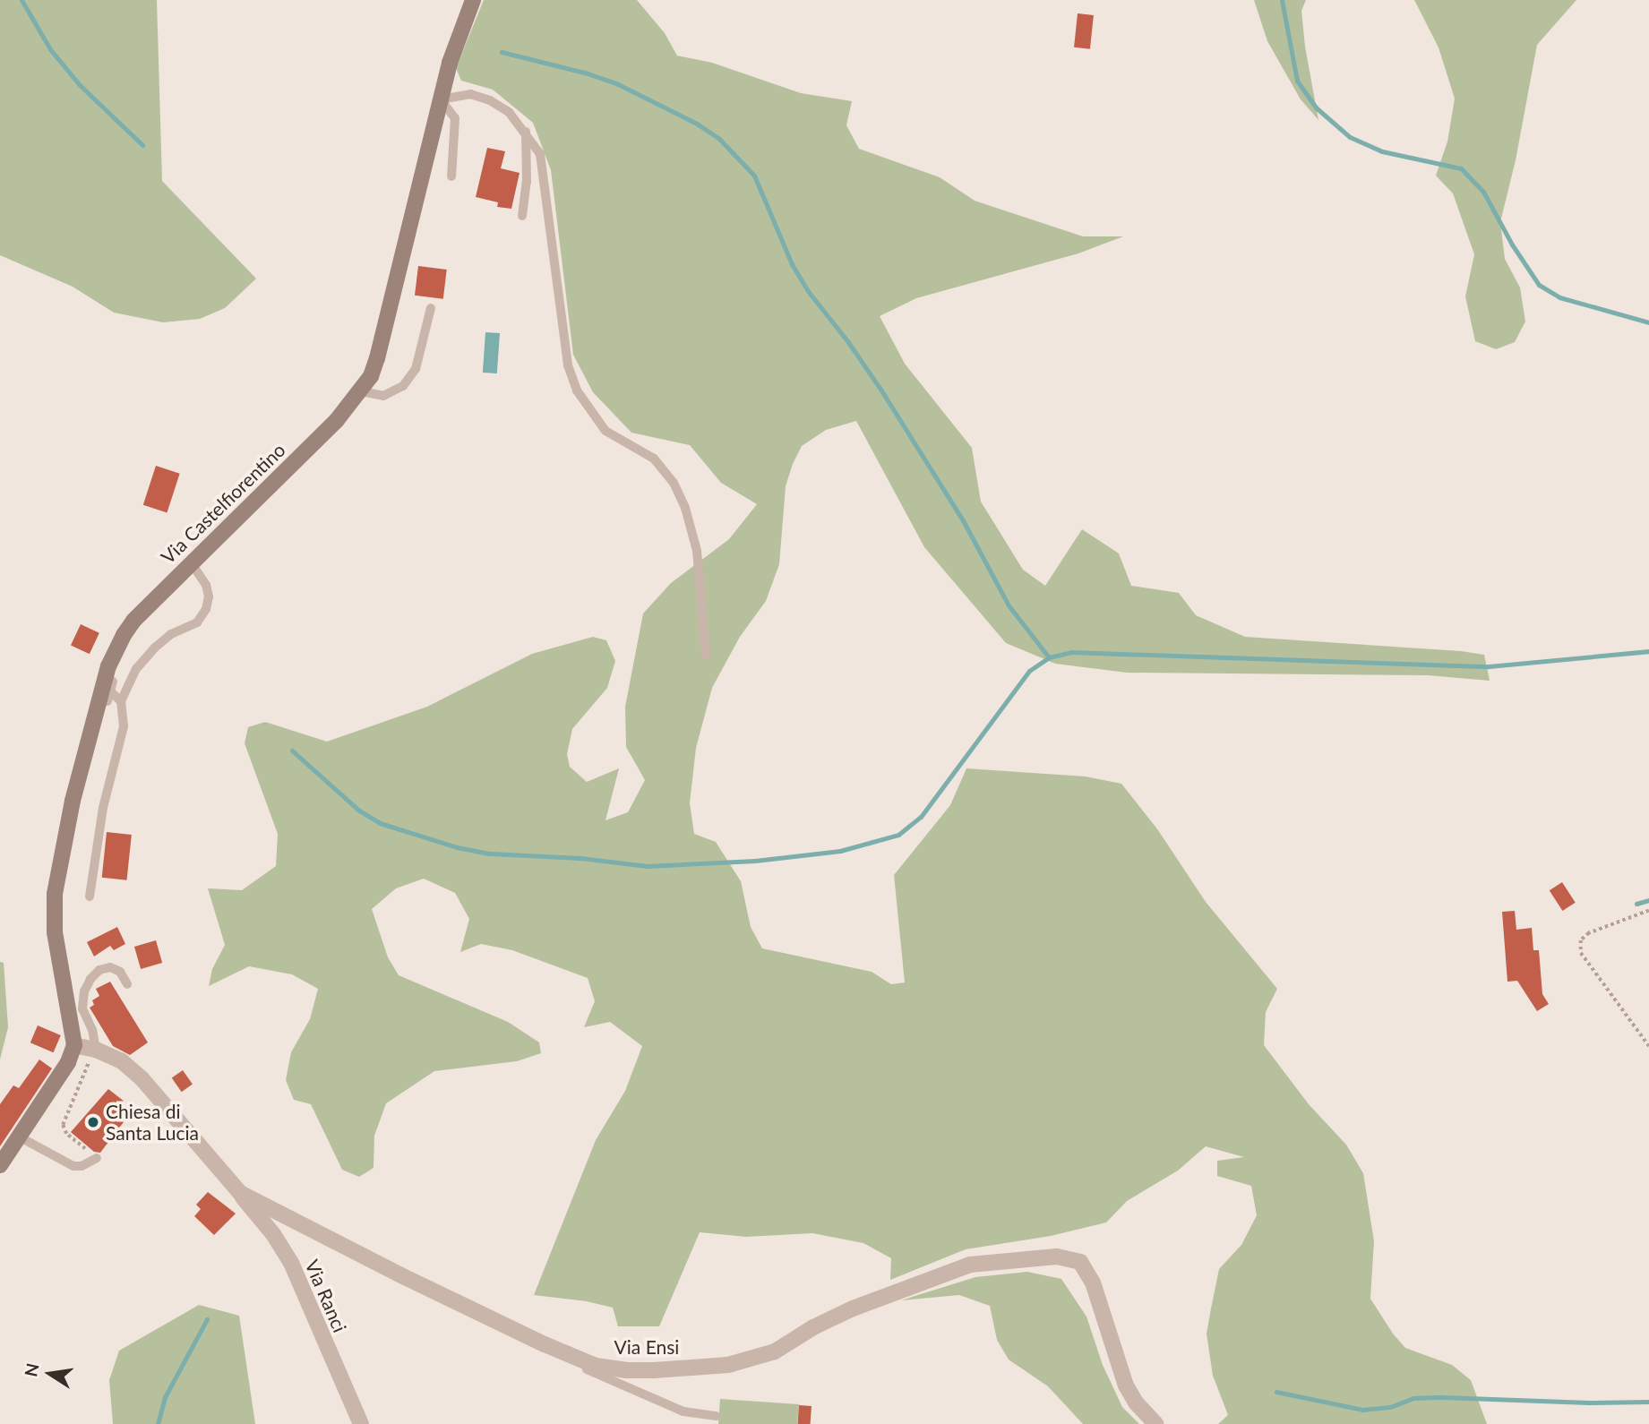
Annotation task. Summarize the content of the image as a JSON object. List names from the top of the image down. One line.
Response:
{"streets":{"street":["Via Castelfiorentino","Via Ranci","Via Ensi"]},"crossings":[["Via Castelfiorentino","Via Ensi"],["Via Ranci","Via Ensi"]],"places":["Chiesa di Santa Lucia"],"north":"left"}
